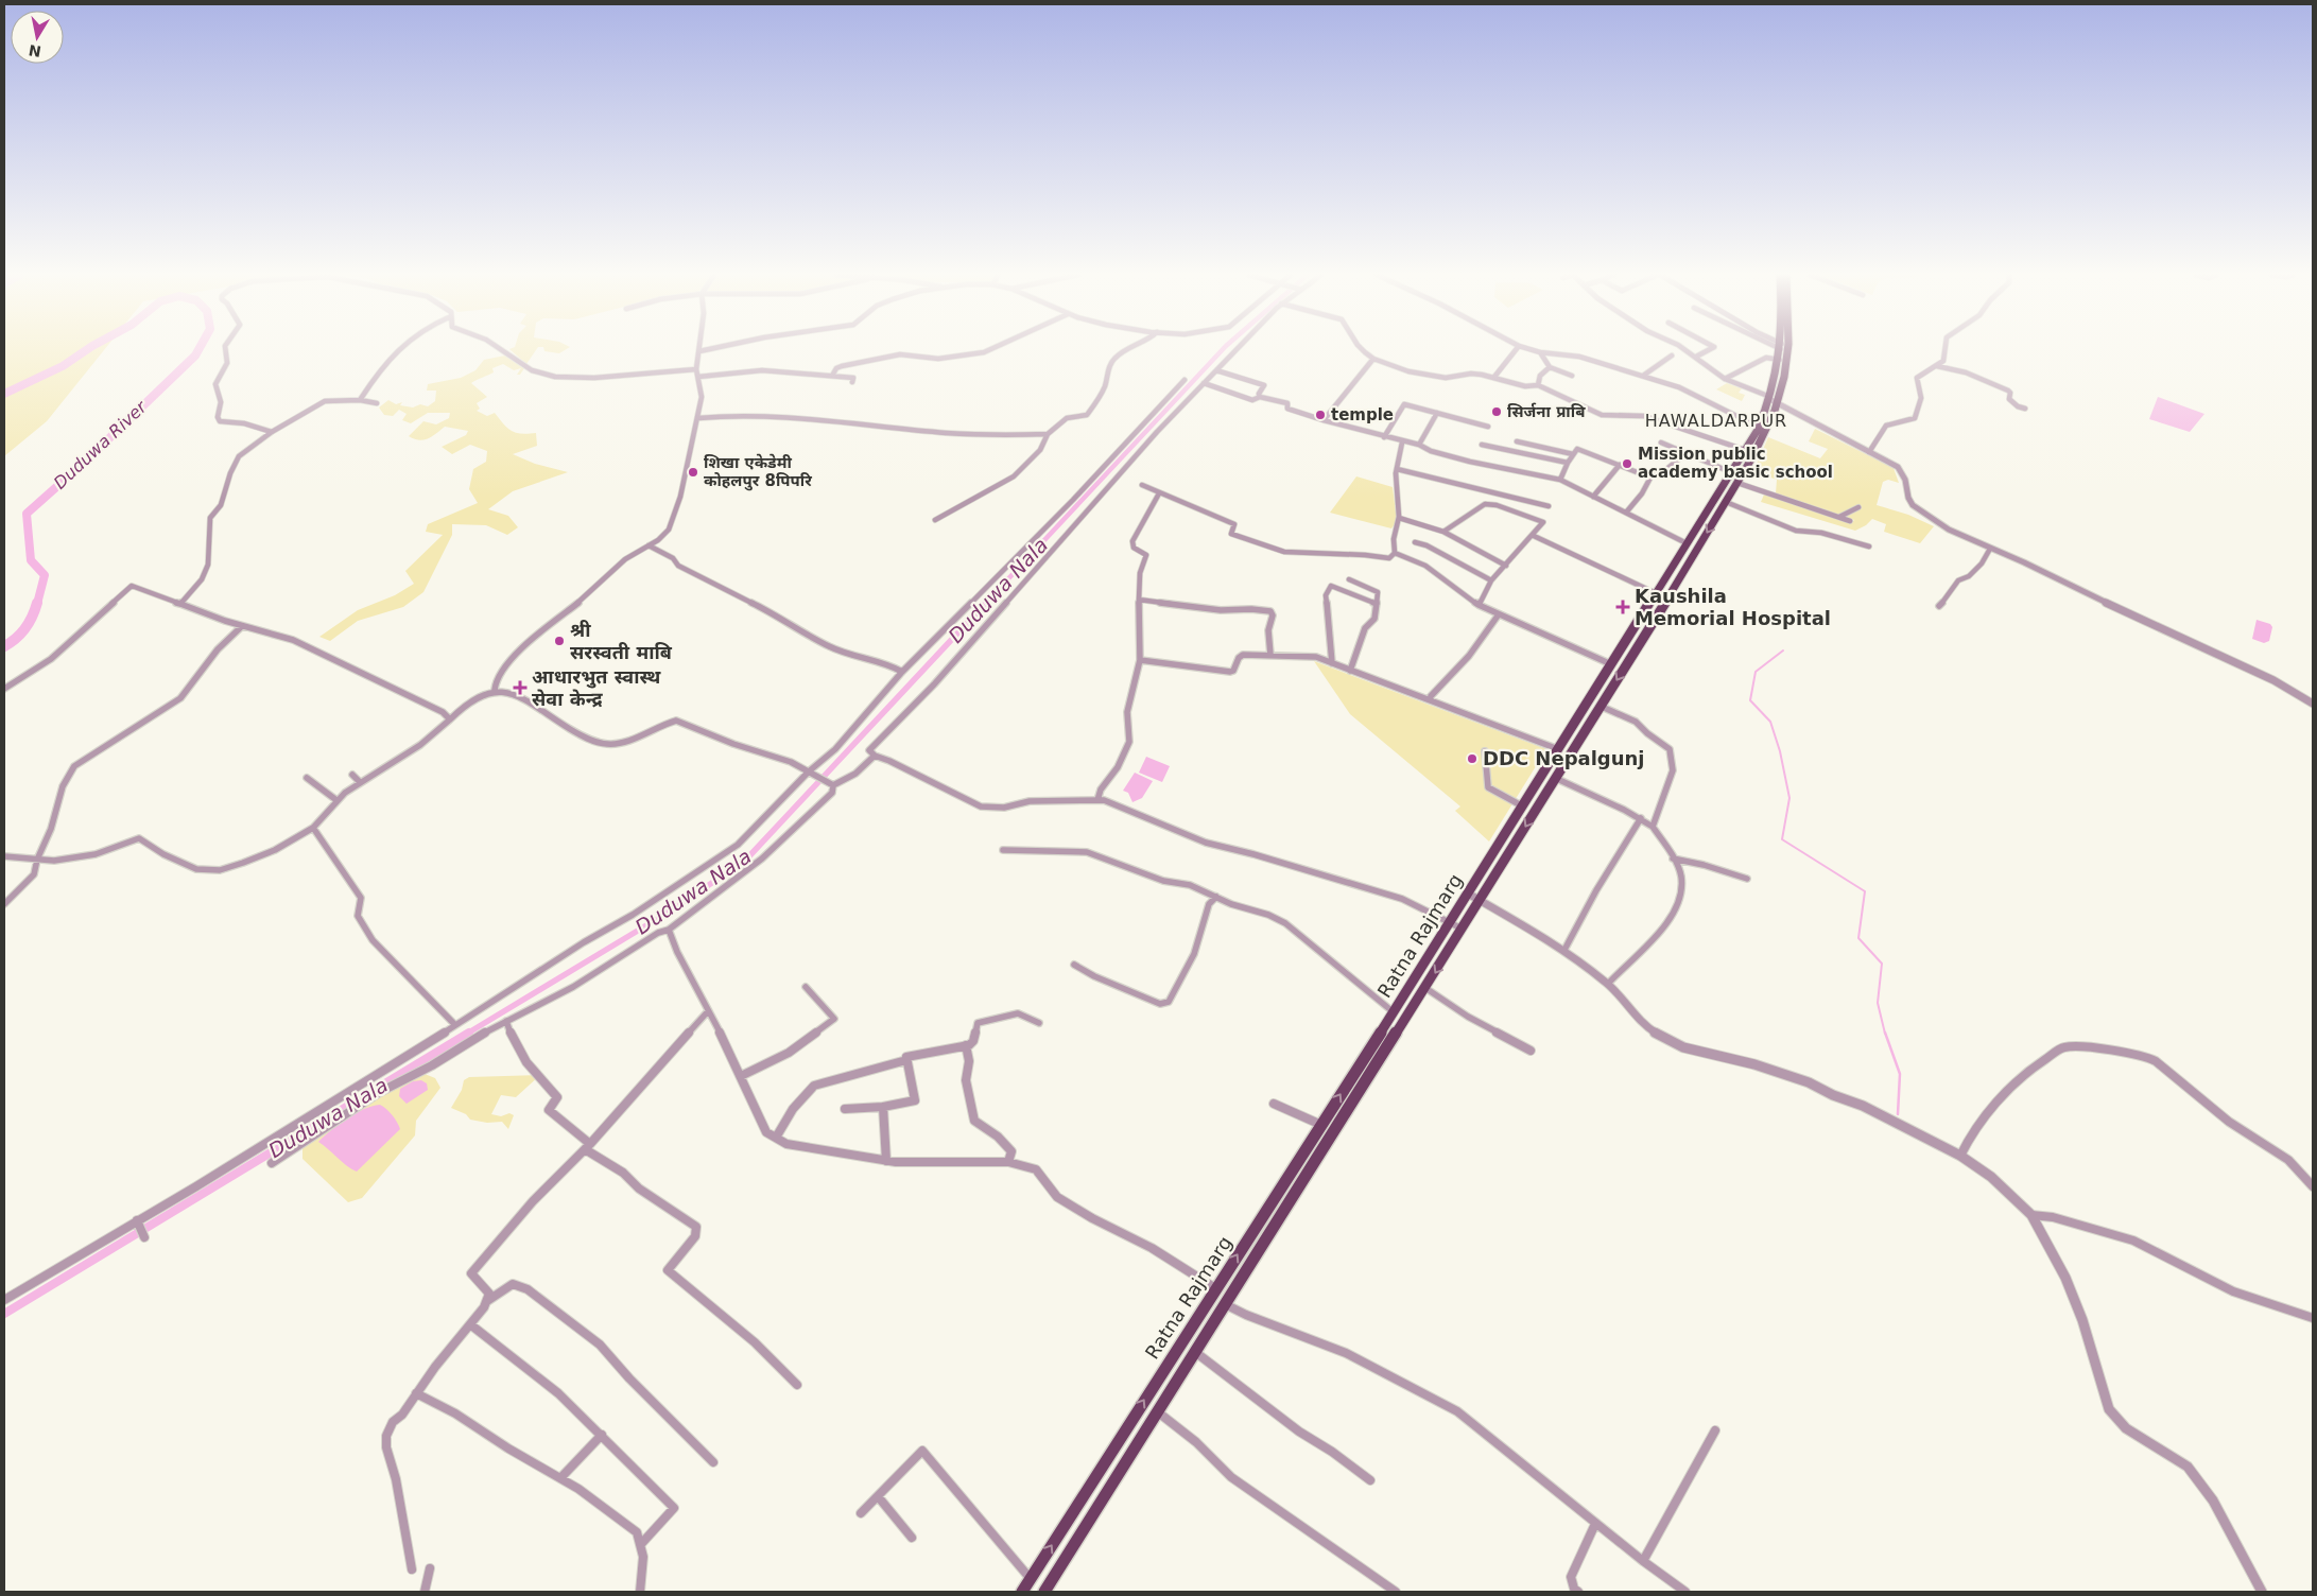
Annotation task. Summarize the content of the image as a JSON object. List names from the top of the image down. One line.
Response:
{"streets":{"highway":["Ratna Rajmarg"]},"districts":["HAWALDARPUR"],"water":["Duduwa River","Duduwa Nala"],"places":{"other":["सिर्जना प्राबि","temple","Mission public academy basic school","शिखा एकेडेमी कोहलपुर 8पिपरि","श्री सरस्वती माबि","DDC Nepalgunj"],"health":["Kaushila Memorial Hospital","आधारभुत स्वास्थ सेवा केन्द्र"]},"north":"bottom"}
